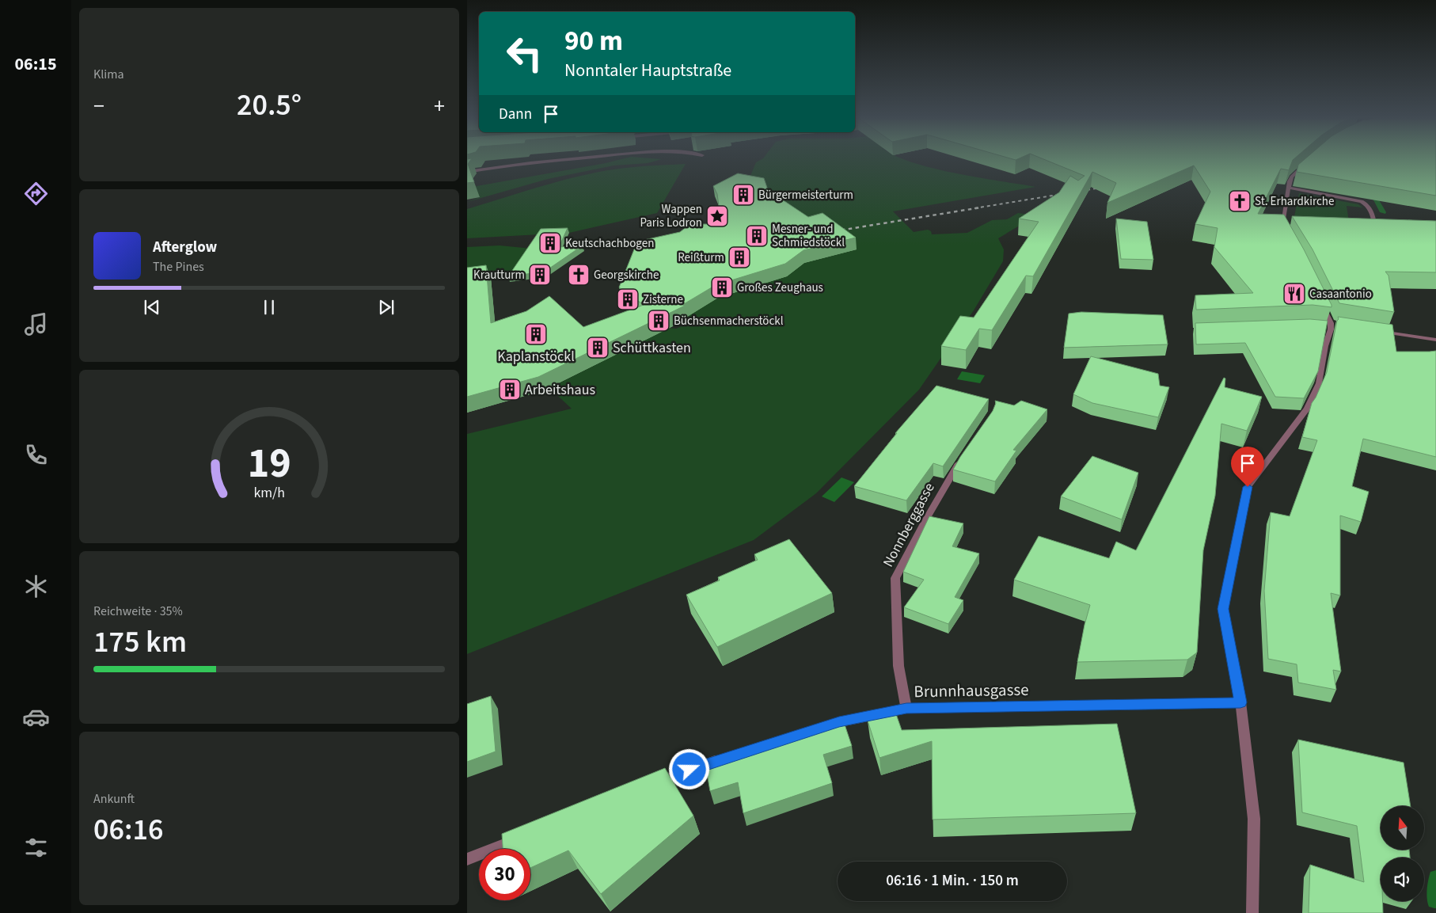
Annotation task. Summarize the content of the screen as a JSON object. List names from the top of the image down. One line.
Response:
{"streets":{"street":["Nonnberggasse","Brunnhausgasse"]},"crossings":[["Nonnberggasse","Brunnhausgasse"]],"places":{"building":["Bürgermeisterturm","Mesner- und Schmiedstöckl","Keutschachbogen","Reißturm","Krautturm","Großes Zeughaus","Zisterne","Büchsenmacherstöckl","Kaplanstöckl","Schüttkasten","Arbeitshaus"],"church":["St. Erhardkirche","Georgskirche"],"place":["Wappen Paris Lodron"],"restaurant":["Casaantonio"]},"north":"top","page":{"tabs":"06:15","tile":["Klima",["Reichweite · 35%","175 km"],["Ankunft","06:16"]],"turn":["90 m","Nonntaler Hauptstraße"],"heat":["−","20.5°","+"],"then":"Dann","song":["Afterglow","The Pines"],"limit":"30","trip":"06:16 · 1 Min. · 150 m","gauge":["19","km/h"]}}
